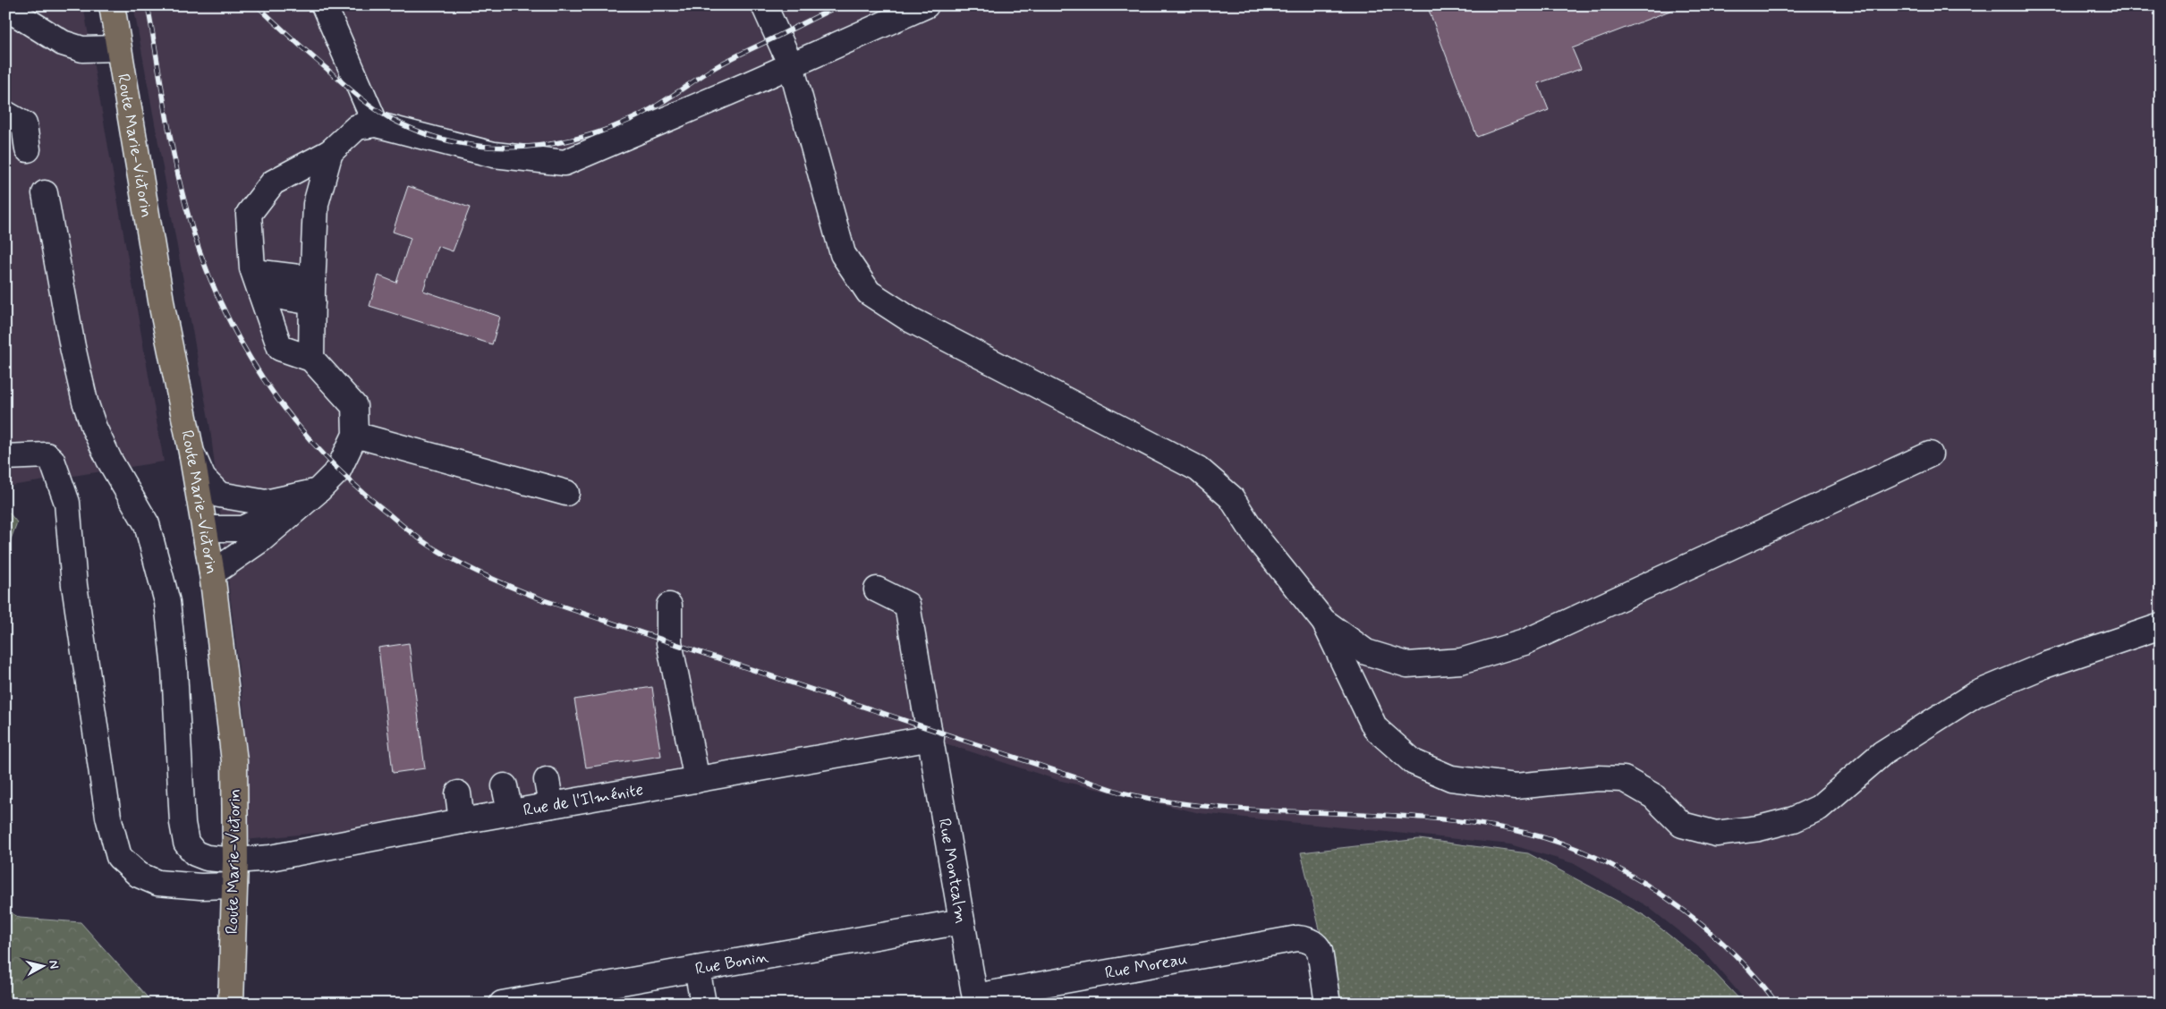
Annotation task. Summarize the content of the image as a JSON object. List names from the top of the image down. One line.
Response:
{"streets":{"main road":["Route Marie-Victorin"],"street":["Rue de l'Ilménite","Rue Montcalm","Rue Bonin","Rue Moreau"]},"crossings":[["Route Marie-Victorin","Rue de l'Ilménite"],["Rue de l'Ilménite","Rue Montcalm"],["Rue Montcalm","Rue Bonin"],["Rue Montcalm","Rue Moreau"]],"north":"right"}
